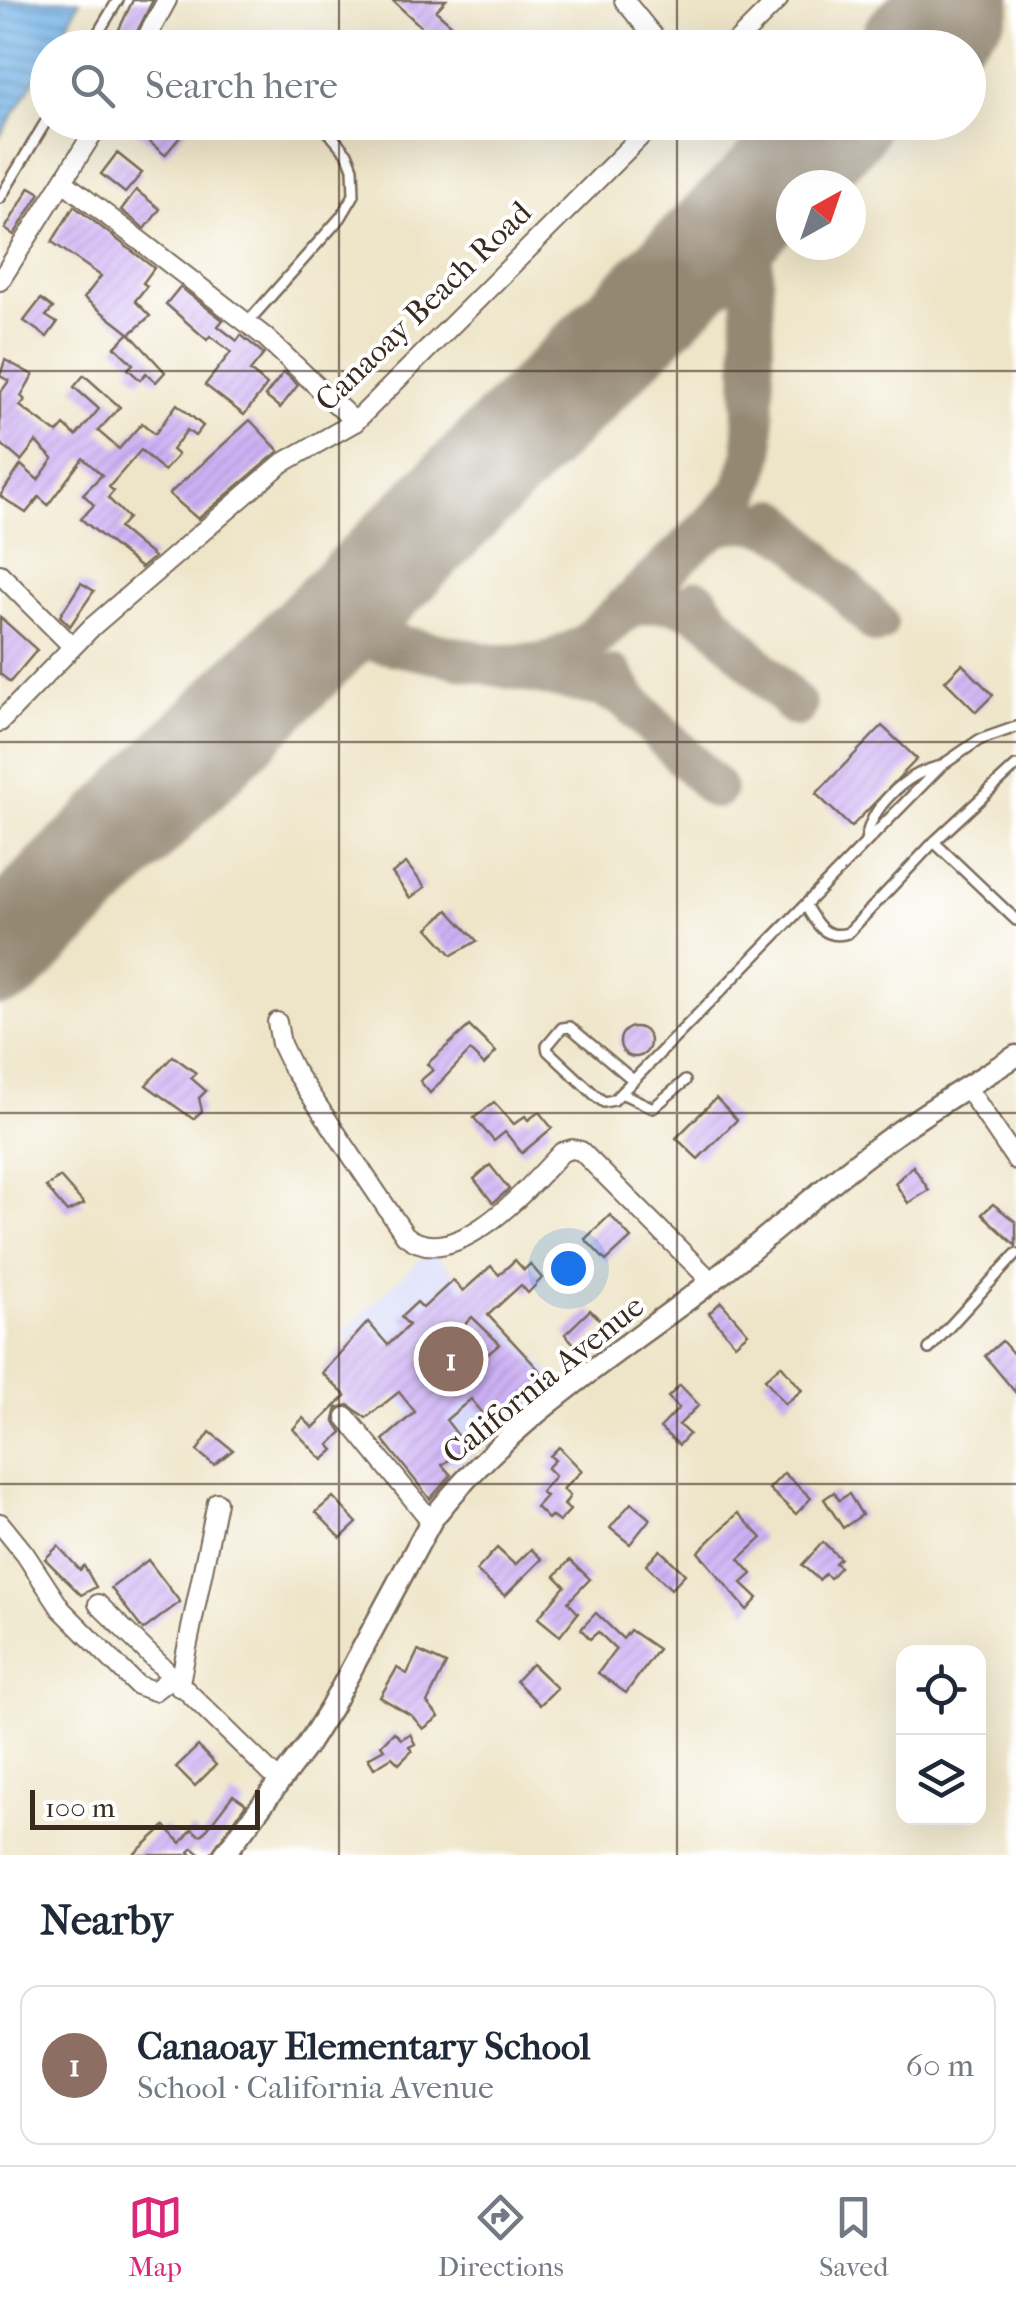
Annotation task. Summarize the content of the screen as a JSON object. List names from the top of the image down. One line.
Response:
{"streets":{"street":["Canaoay Beach Road","California Avenue"]},"scale_bar":"100 m","north":"top right","page":{"search":"Search here","pins":"1","scale":"100 m","heading":"Nearby","list":[{"mark":"1","name":"Canaoay Elementary School","note":"School · California Avenue","value":"60 m"}],"nav":["Map","Directions","Saved"]}}
